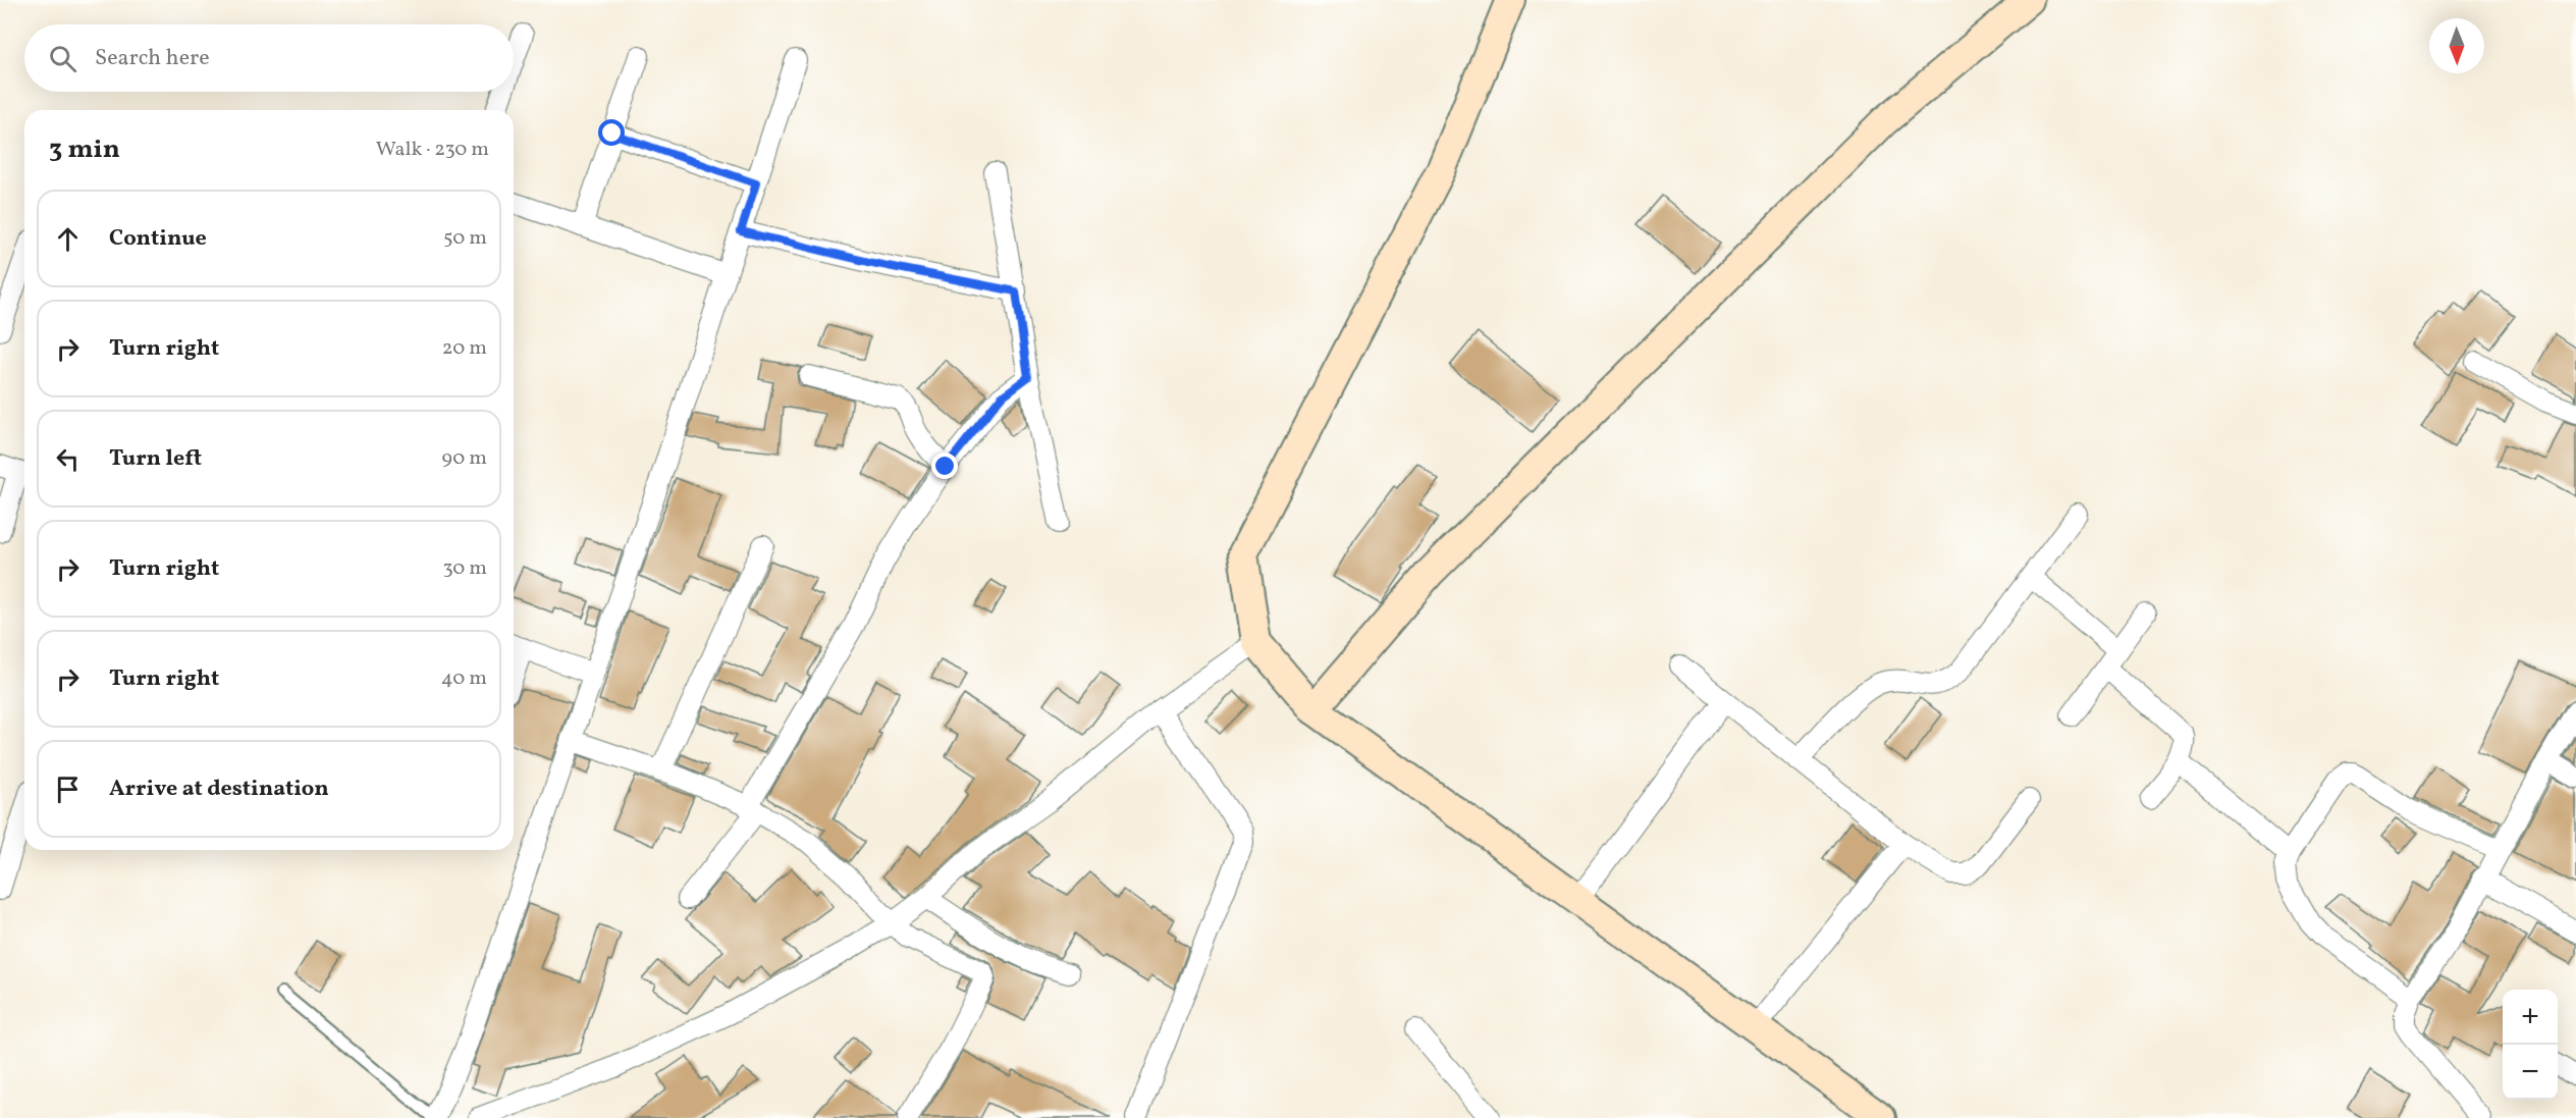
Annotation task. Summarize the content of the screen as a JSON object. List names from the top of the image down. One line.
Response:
{"north":"bottom","page":{"search":"Search here","heading":["3 min","Walk · 230 m"],"list":[["Continue","50 m"],["Turn right","20 m"],["Turn left","90 m"],["Turn right","30 m"],["Turn right","40 m"],"Arrive at destination"],"map_buttons":["+","−"]}}
